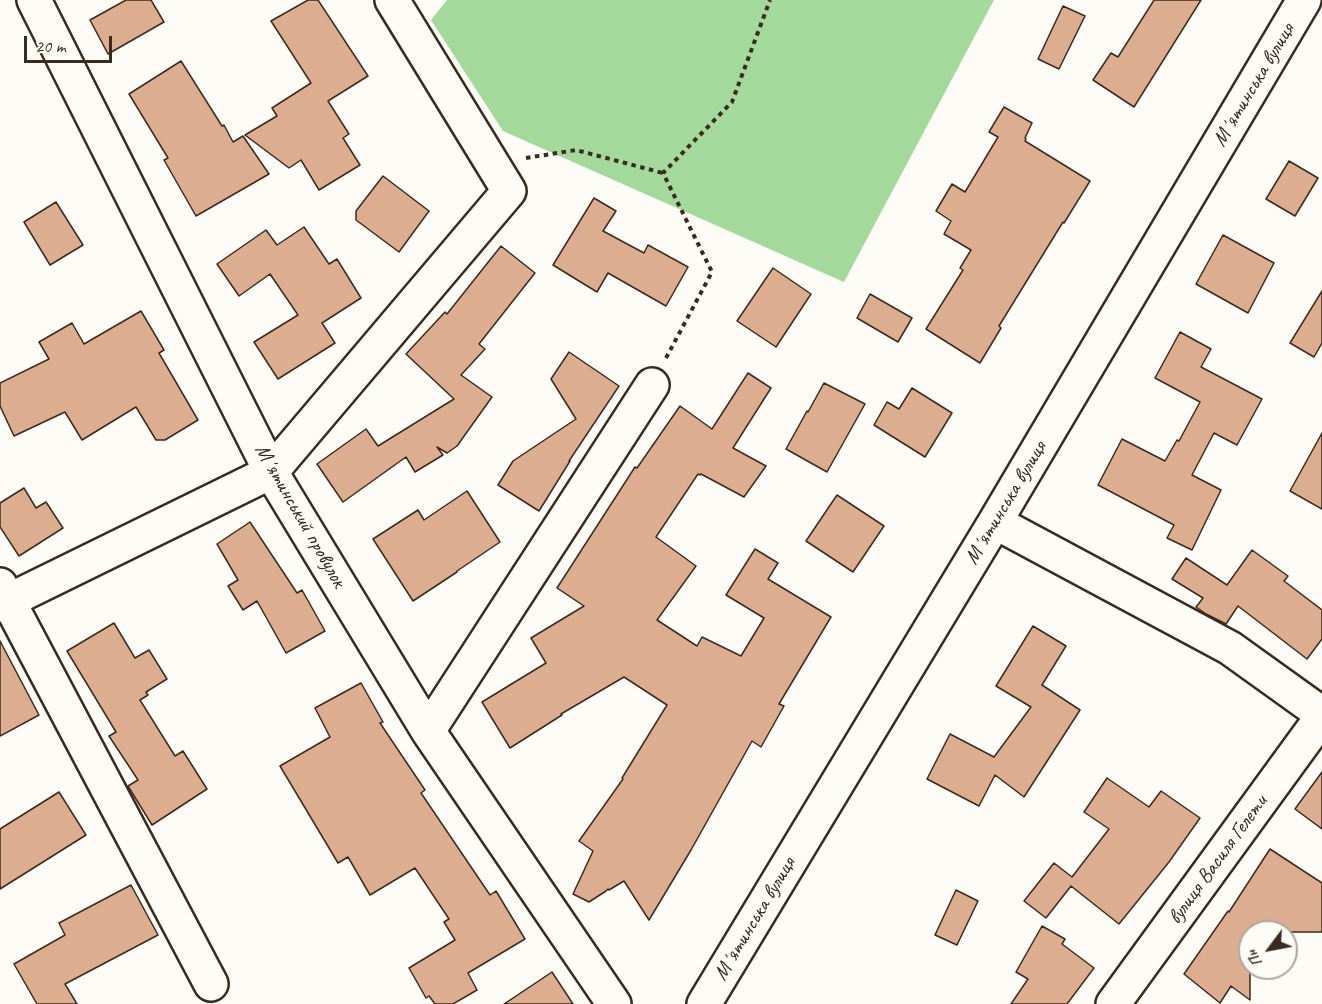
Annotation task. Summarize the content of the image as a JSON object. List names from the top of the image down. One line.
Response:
{"streets":{"street":["Мʼятинська вулиця","Мʼятинський провулок","вулиця Василя Гелети"]},"scale_bar":"20 m","north":"bottom left"}
